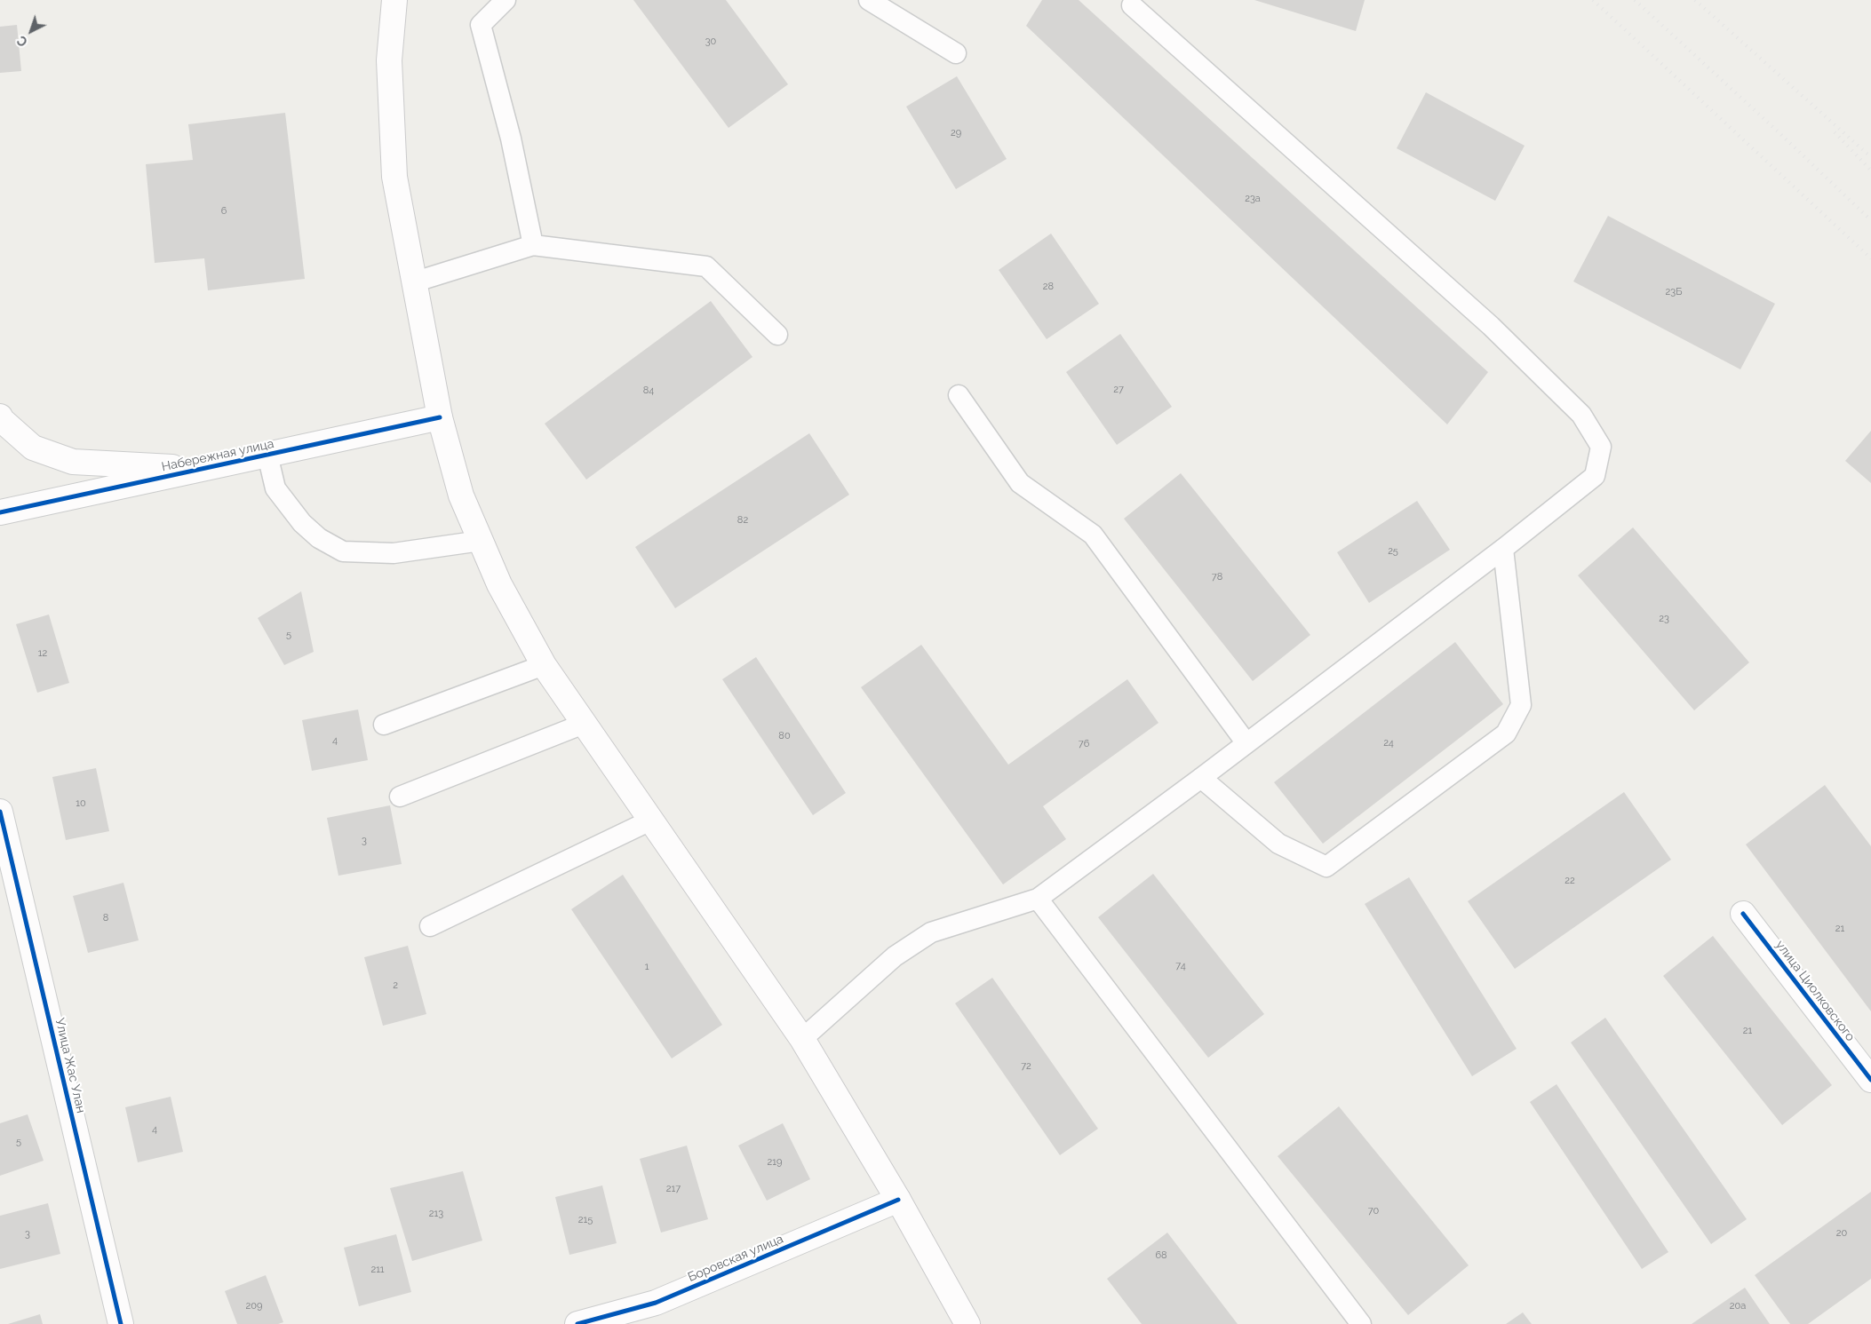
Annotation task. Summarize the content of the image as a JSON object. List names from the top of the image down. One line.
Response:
{"streets":{"street":["Набережная улица","улица Циолковского","Улица Жас Улан","Боровская улица"]},"house_numbers":["30","29","23а","6","28","23Б","27","84","82","25","78","23","5","12","80","4","24","76","10","3","22","8","21","74","1","2","21","72","4","5","219","217","70","213","215","20","3","68","211","209","20а"],"north":"bottom left"}
